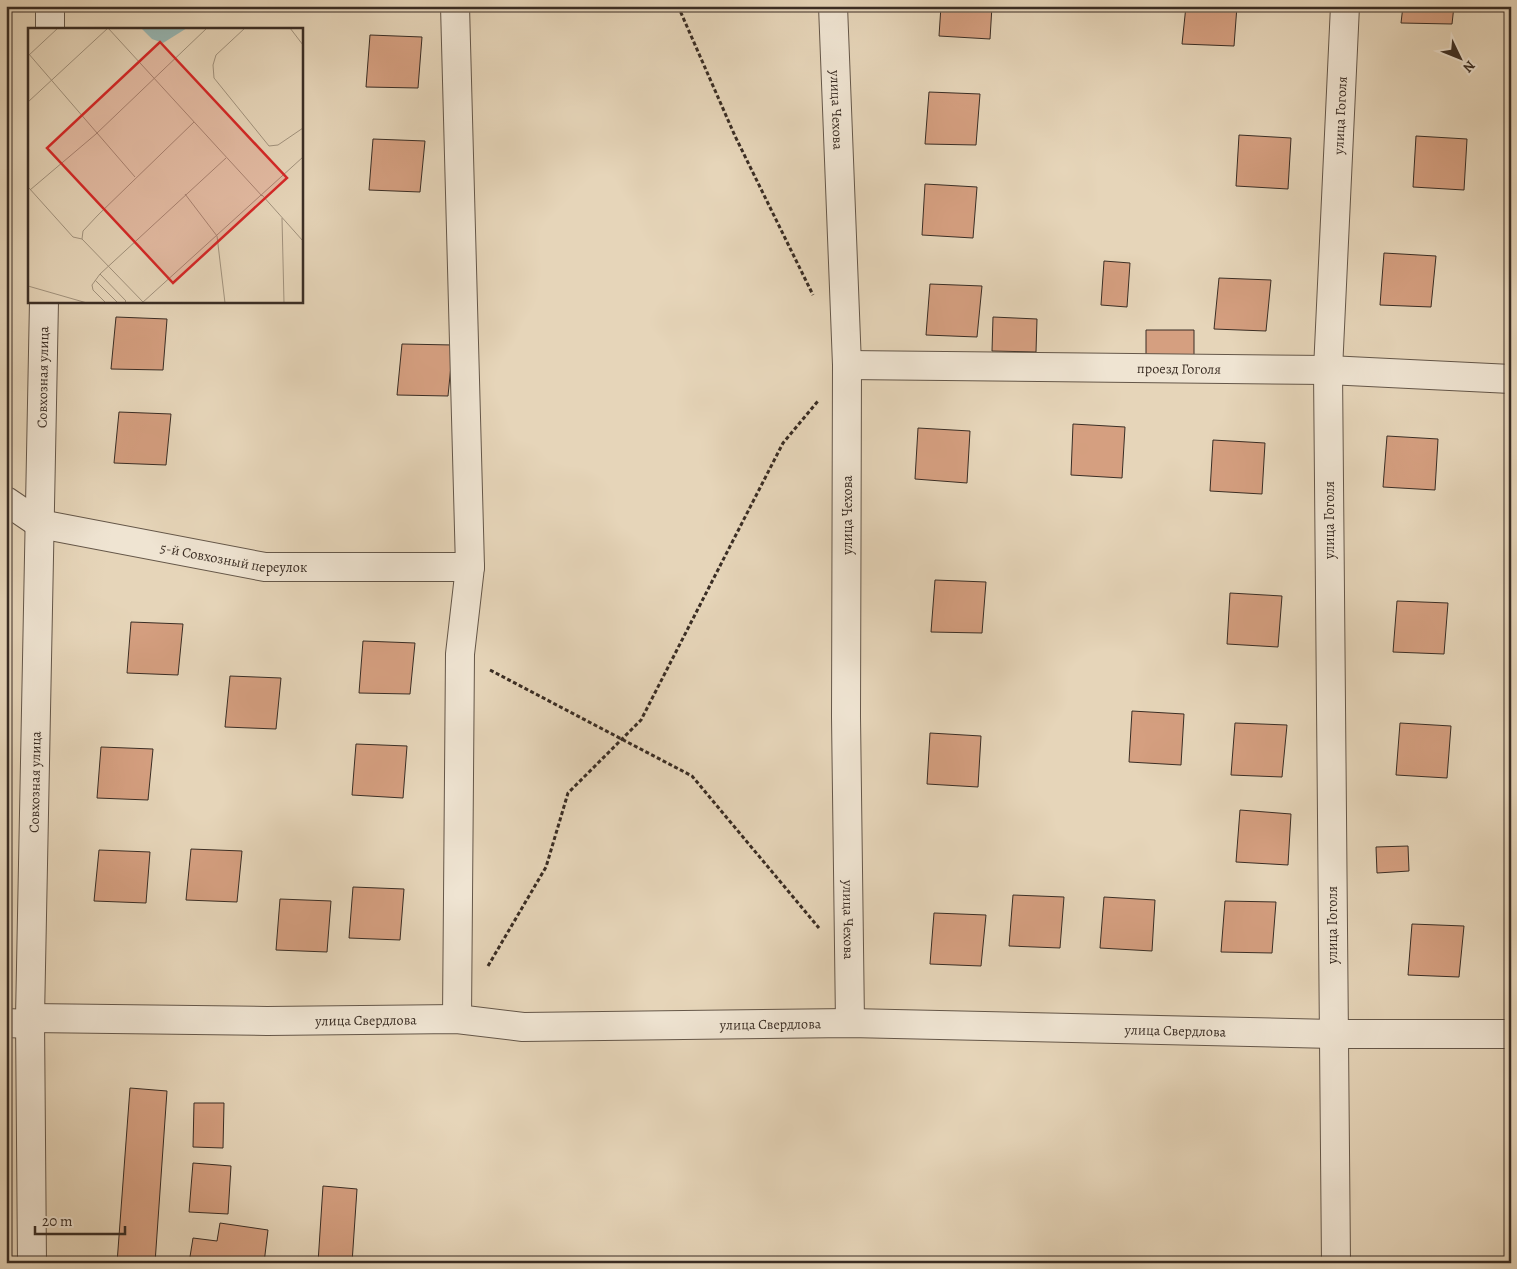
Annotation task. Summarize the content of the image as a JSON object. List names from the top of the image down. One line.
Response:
{"streets":{"street":["улица Чехова","улица Гоголя","проезд Гоголя","Совхозная улица","5-й Совхозный переулок","улица Свердлова"]},"crossings":[["улица Чехова","проезд Гоголя"],["улица Чехова","улица Свердлова"],["улица Гоголя","проезд Гоголя"],["улица Гоголя","улица Свердлова"],["Совхозная улица","5-й Совхозный переулок"],["Совхозная улица","улица Свердлова"]],"scale_bar":"20 m","north":"bottom right"}
